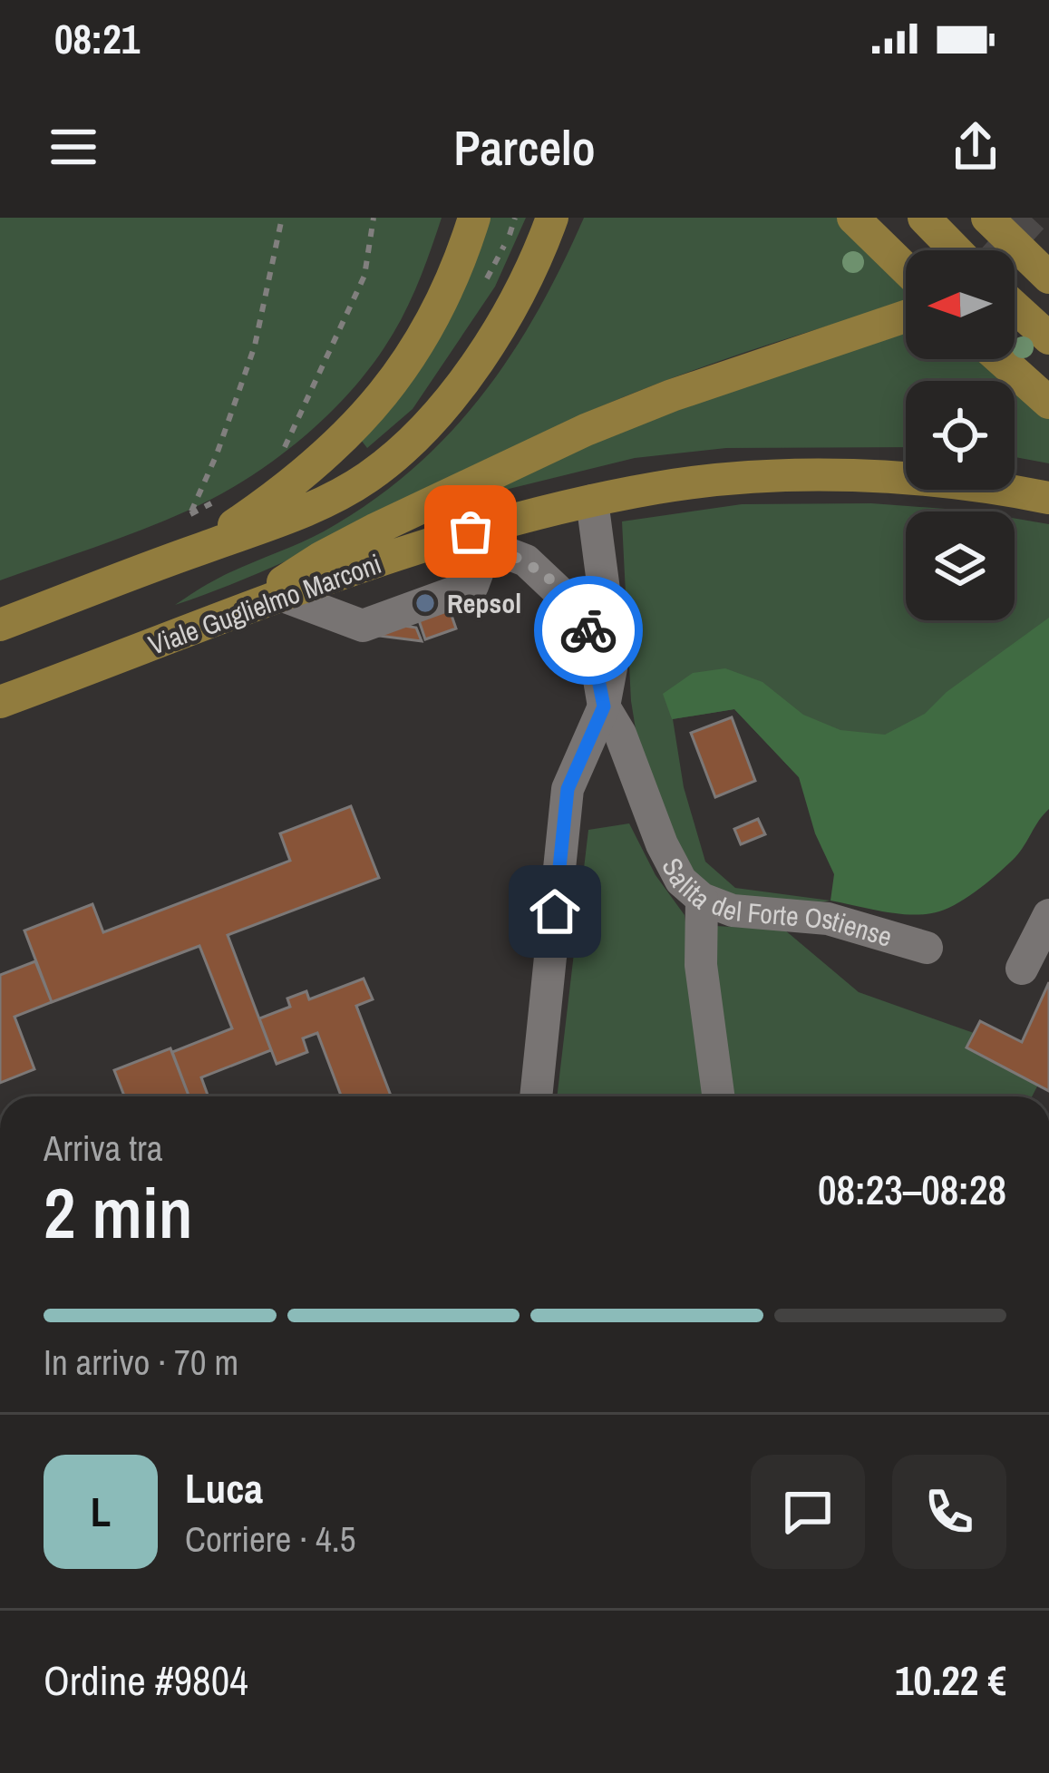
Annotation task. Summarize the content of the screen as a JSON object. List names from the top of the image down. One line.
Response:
{"streets":{"main road":["Viale Guglielmo Marconi"],"street":["Salita del Forte Ostiense"]},"crossings":[["Viale Guglielmo Marconi","Salita del Forte Ostiense"]],"places":["Repsol"],"north":"left","page":{"status":"08:21","header":"Parcelo","heading":["2 min","Arriva tra","08:23–08:28"],"panel":["Luca","Corriere · 4.5","Ordine #9804","10.22 €"],"bar":"In arrivo · 70 m","round":"L"}}
